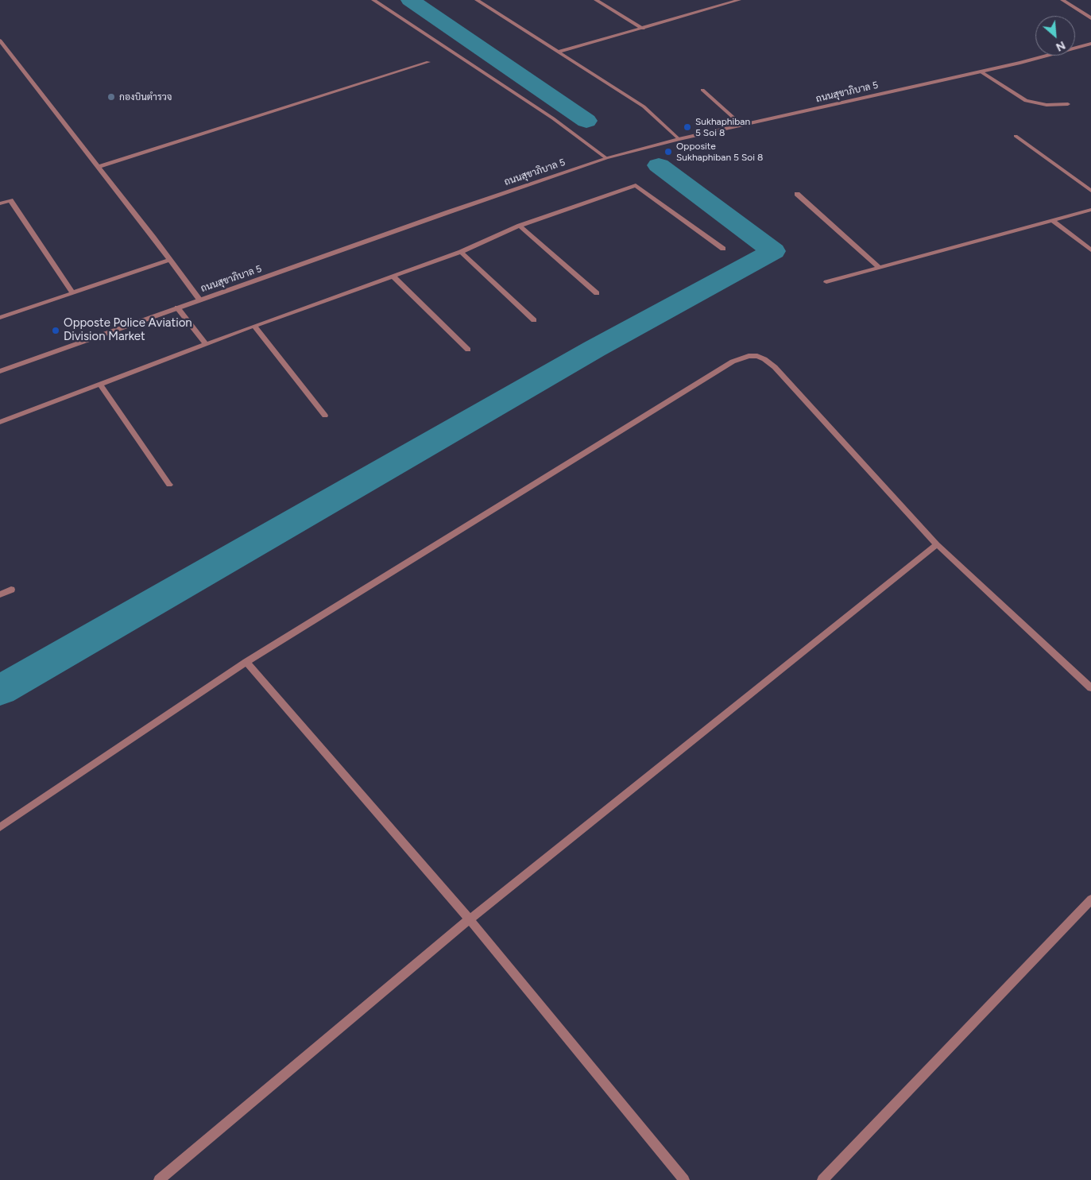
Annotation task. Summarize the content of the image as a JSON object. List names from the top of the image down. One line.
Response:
{"streets":{"street":["ถนนสุขาภิบาล 5"]},"places":["กองบินตำรวจ","Sukhaphiban 5 Soi 8","Opposite Sukhaphiban 5 Soi 8","Opposte Police Aviation Division Market"],"north":"bottom right"}
